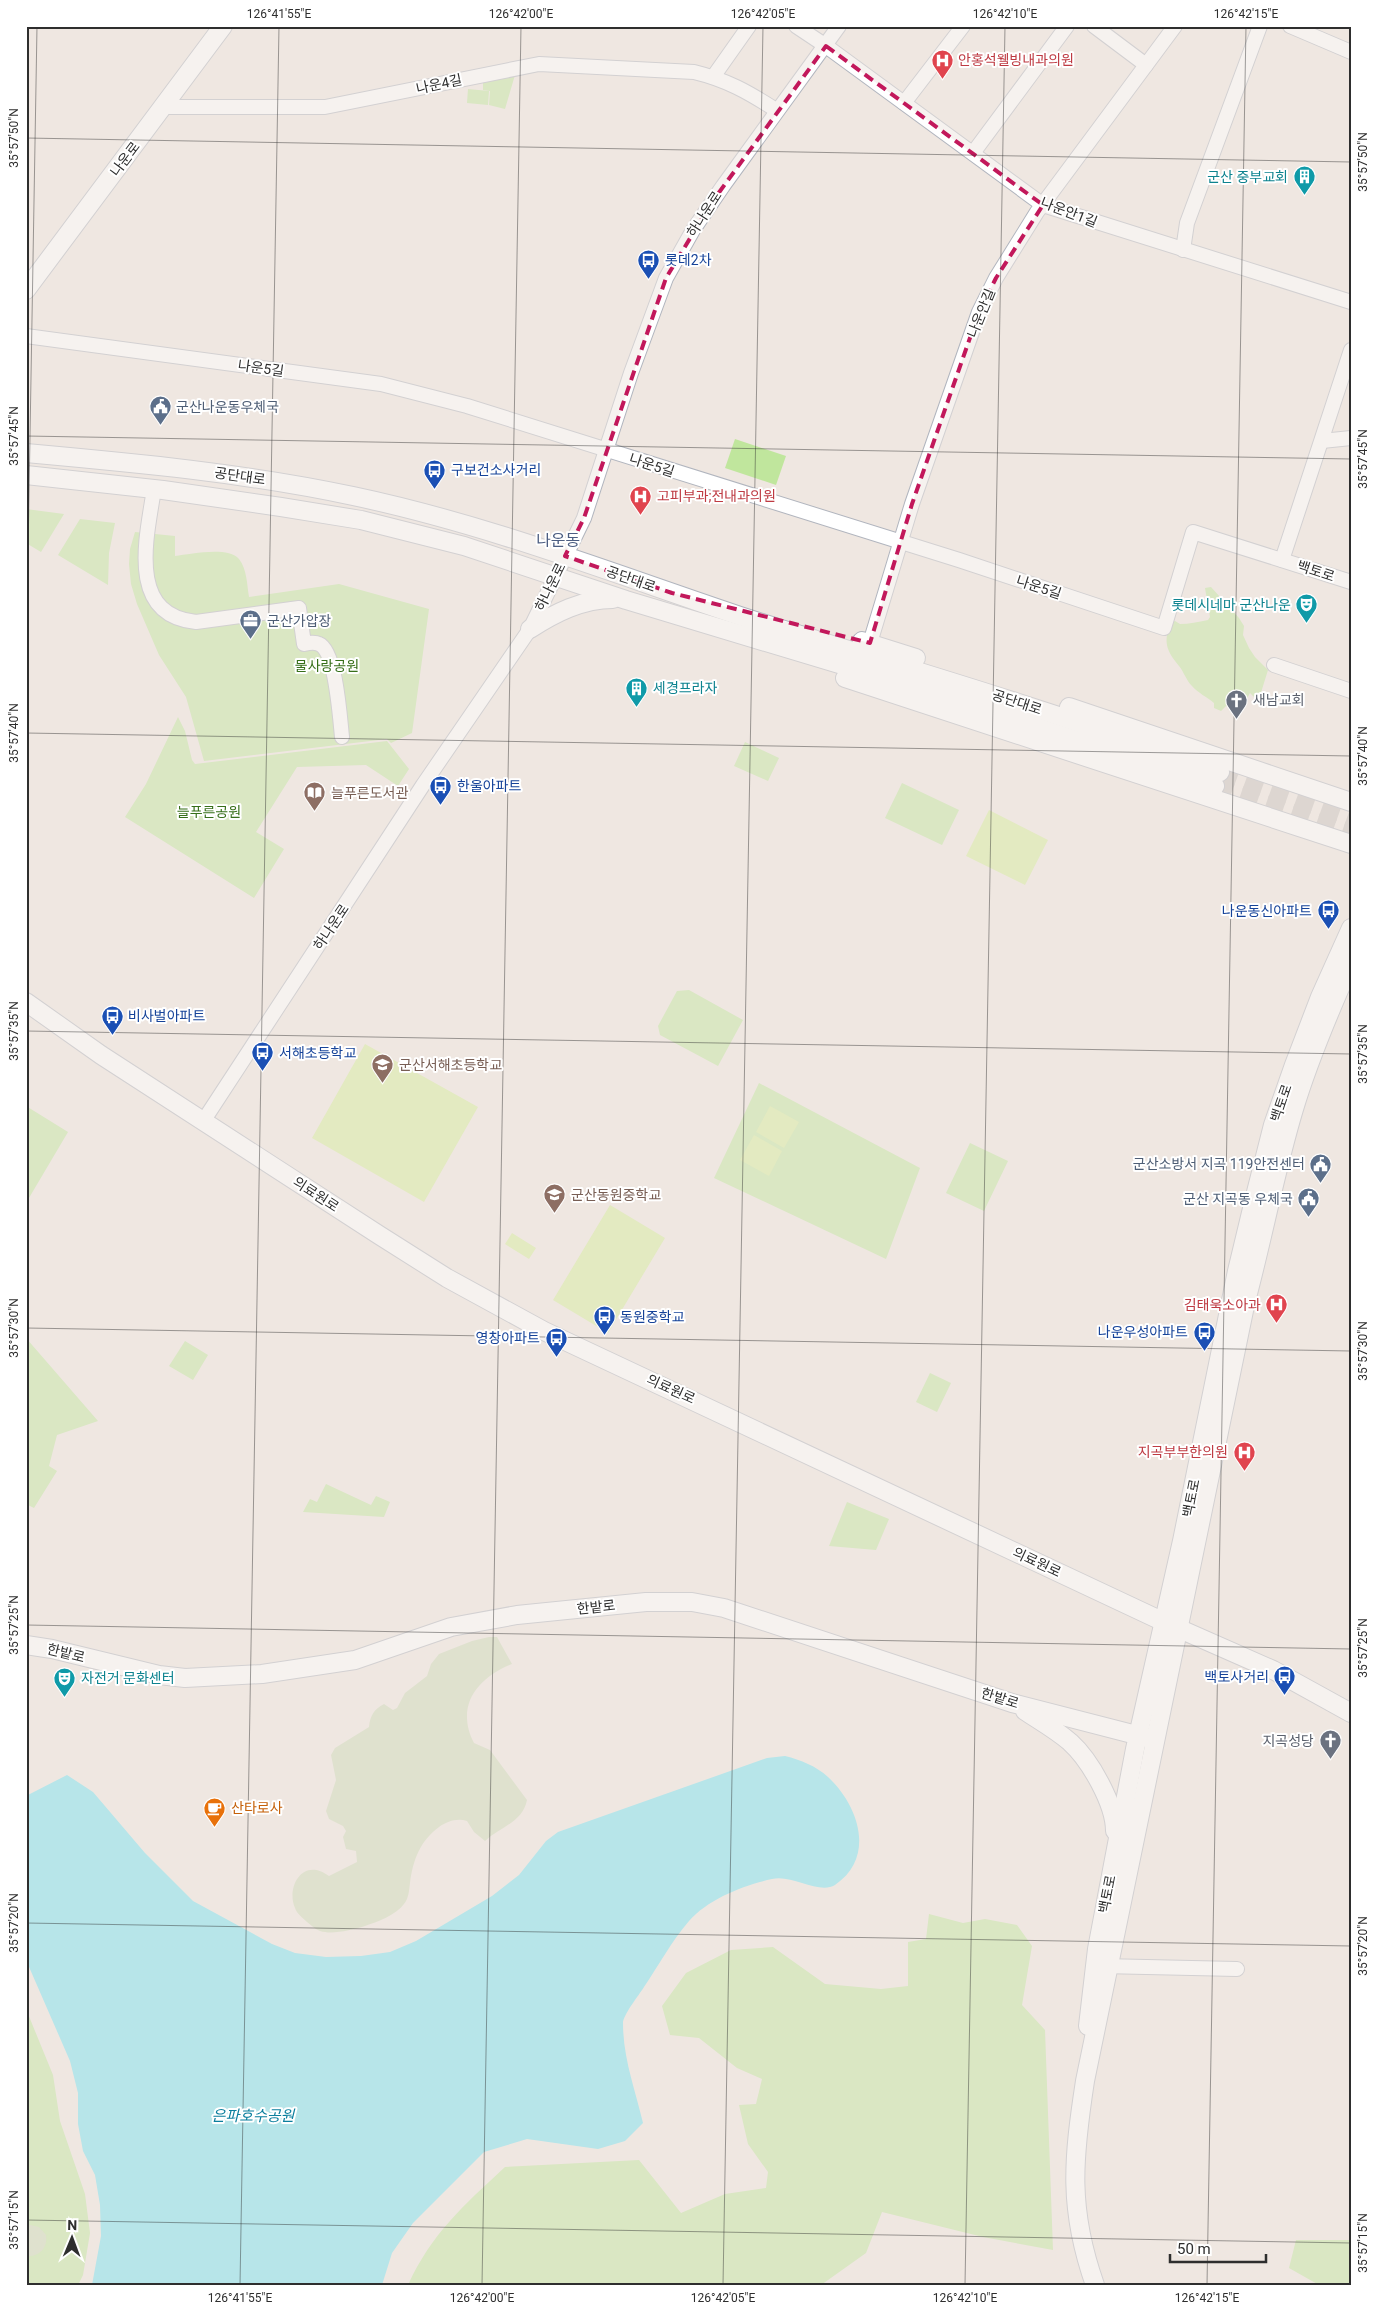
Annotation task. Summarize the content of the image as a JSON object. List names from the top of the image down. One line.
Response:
{"streets":{"street":["나운4길","나운로","나운안1길","하나운로","나운안길","나운5길","공단대로","백토로","의료원로","한밭로"]},"crossings":[["나운4길","나운로"],["나운4길","하나운로"],["나운안1길","하나운로"],["나운안1길","나운안길"],["하나운로","나운5길"],["하나운로","공단대로"],["하나운로","의료원로"],["나운안길","나운5길"],["나운5길","백토로"],["백토로","의료원로"],["백토로","한밭로"]],"districts":["나운동"],"water":["은파호수공원"],"parks":["물사랑공원","늘푸른공원"],"places":{"hospital":["안홍석웰빙내과의원","고피부과;전내과의원","김태욱소아과","지곡부부한의원"],"building":["군산 중부교회","세경프라자"],"bus stop":["롯데2차","구보건소사거리","한울아파트","나운동신아파트","비사벌아파트","서해초등학교","동원중학교","나운우성아파트","영창아파트","백토사거리"],"public building":["군산나운동우체국","군산소방서 지곡 119안전센터","군산 지곡동 우체국"],"theatre":["롯데시네마 군산나운","자전거 문화센터"],"office":["군산가압장"],"church":["새남교회","지곡성당"],"library":["늘푸른도서관"],"school or university":["군산서해초등학교","군산동원중학교"],"cafe":["산타로사"]},"scale_bar":"50 m","north":"top","coordinates":["126°41'55\"E","126°42'00\"E","126°42'05\"E","126°42'10\"E","126°42'15\"E","35°57'50\"N","35°57'45\"N","35°57'40\"N","35°57'35\"N","35°57'30\"N","35°57'25\"N","35°57'20\"N","35°57'15\"N"]}
